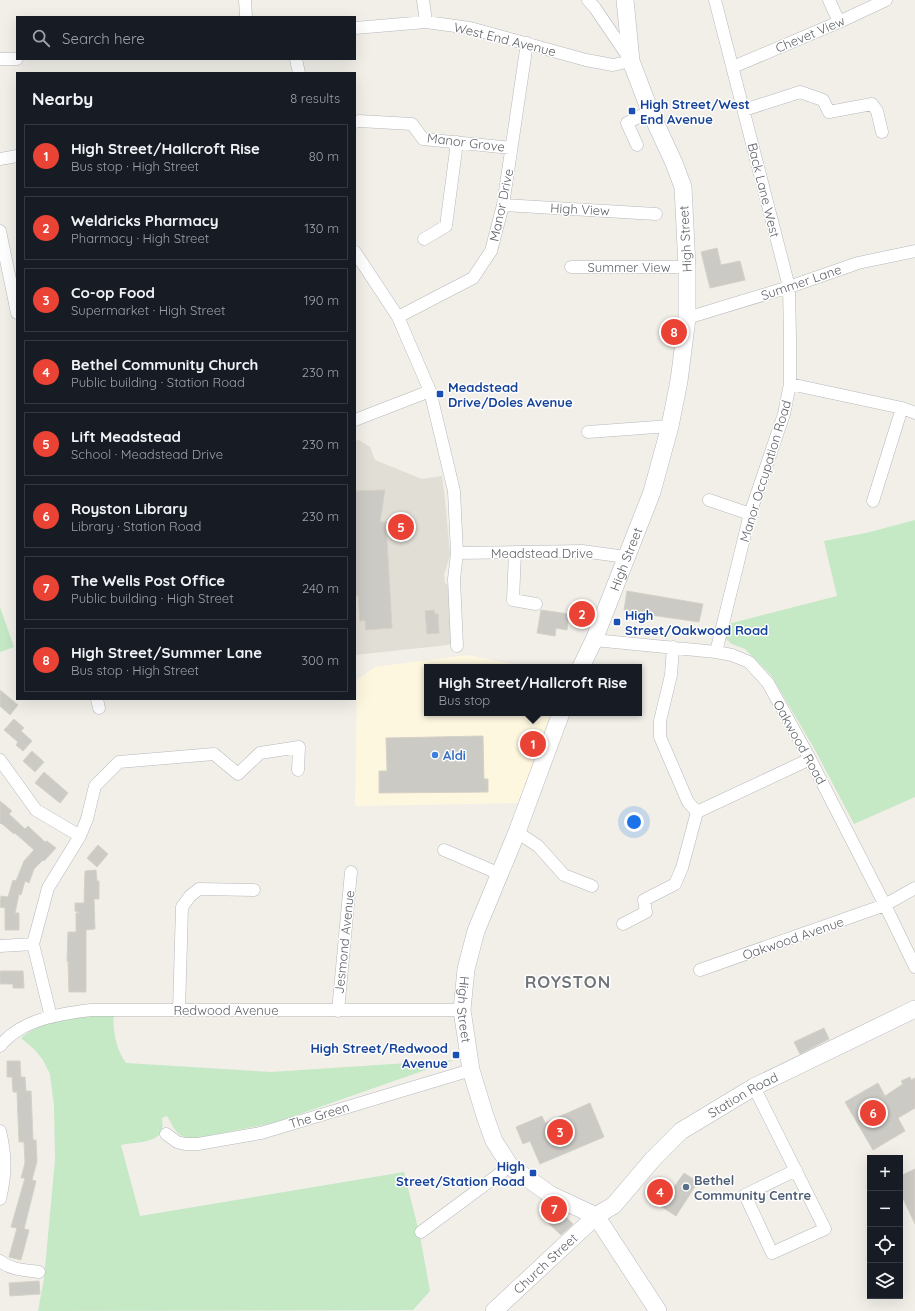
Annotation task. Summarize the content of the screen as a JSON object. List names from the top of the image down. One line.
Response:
{"streets":{"main road":["High Street","Station Road","Church Street"],"street":["Chevet View","West End Avenue","Manor Grove","Back Lane West","Manor Drive","High View","Summer View","Summer Lane","Manor Occupation Road","Meadstead Drive","Oakwood Road","Oakwood Avenue","Jesmond Avenue","Redwood Avenue","The Green"]},"crossings":[["Chevet View","Back Lane West"],["West End Avenue","Manor Drive"],["West End Avenue","High Street"],["Manor Grove","Manor Drive"],["Back Lane West","Summer Lane"],["Back Lane West","Manor Occupation Road"],["Manor Drive","High View"],["High Street","Summer View"],["High Street","Summer Lane"],["High Street","Meadstead Drive"],["High Street","Oakwood Road"],["High Street","Redwood Avenue"],["High Street","Station Road"],["High Street","The Green"],["High Street","Church Street"],["Summer Lane","Manor Occupation Road"],["Manor Occupation Road","Oakwood Road"],["Oakwood Road","Oakwood Avenue"],["Jesmond Avenue","Redwood Avenue"],["Station Road","Church Street"]],"districts":["ROYSTON"],"places":{"transit":["High Street/West End Avenue","Meadstead Drive/Doles Avenue","High Street/Oakwood Road","High Street/Redwood Avenue","High Street/Station Road"],"other":["Aldi","Bethel Community Centre"]},"page":{"search":"Search here","heading":["Nearby","8 results"],"list":[{"mark":"1","name":"High Street/Hallcroft Rise","note":"Bus stop · High Street","value":"80 m"},{"mark":"2","name":"Weldricks Pharmacy","note":"Pharmacy · High Street","value":"130 m"},{"mark":"3","name":"Co-op Food","note":"Supermarket · High Street","value":"190 m"},{"mark":"4","name":"Bethel Community Church","note":"Public building · Station Road","value":"230 m"},{"mark":"5","name":"Lift Meadstead","note":"School · Meadstead Drive","value":"230 m"},{"mark":"6","name":"Royston Library","note":"Library · Station Road","value":"230 m"},{"mark":"7","name":"The Wells Post Office","note":"Public building · High Street","value":"240 m"},{"mark":"8","name":"High Street/Summer Lane","note":"Bus stop · High Street","value":"300 m"}],"pins":["8","5","2","1","6","3","4","7"],"popup":["High Street/Hallcroft Rise","Bus stop"],"map_buttons":["+","−"]}}
